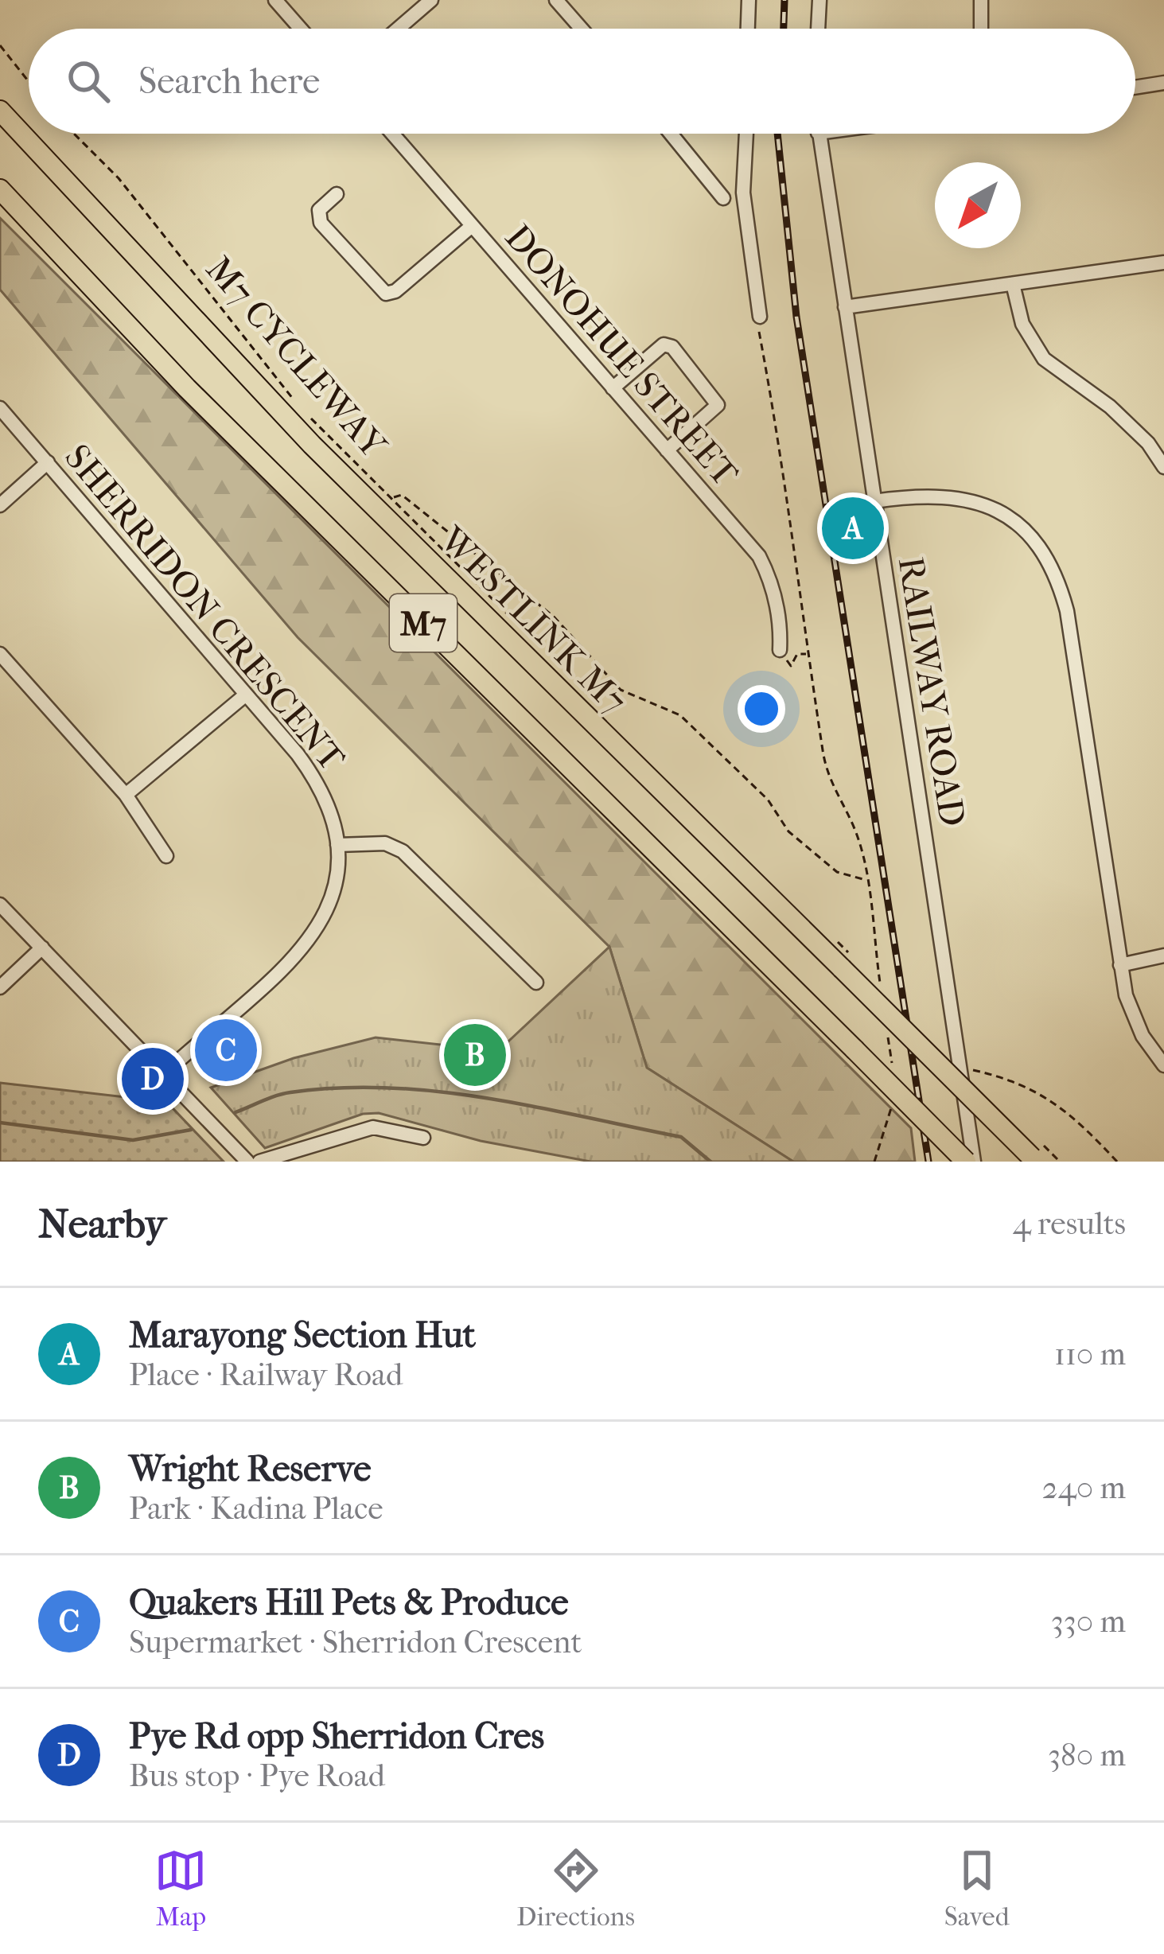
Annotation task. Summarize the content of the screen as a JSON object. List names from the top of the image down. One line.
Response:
{"streets":{"highway":["WESTLINK M7","M7"],"street":["DONOHUE STREET","SHERRIDON CRESCENT","RAILWAY ROAD"],"path":["M7 CYCLEWAY"]},"north":"bottom left","page":{"search":"Search here","pins":["A","C","B","D"],"heading":["Nearby","4 results"],"list":[{"mark":"A","name":"Marayong Section Hut","note":"Place · Railway Road","value":"110 m"},{"mark":"B","name":"Wright Reserve","note":"Park · Kadina Place","value":"240 m"},{"mark":"C","name":"Quakers Hill Pets & Produce","note":"Supermarket · Sherridon Crescent","value":"330 m"},{"mark":"D","name":"Pye Rd opp Sherridon Cres","note":"Bus stop · Pye Road","value":"380 m"}],"nav":["Map","Directions","Saved"]}}
